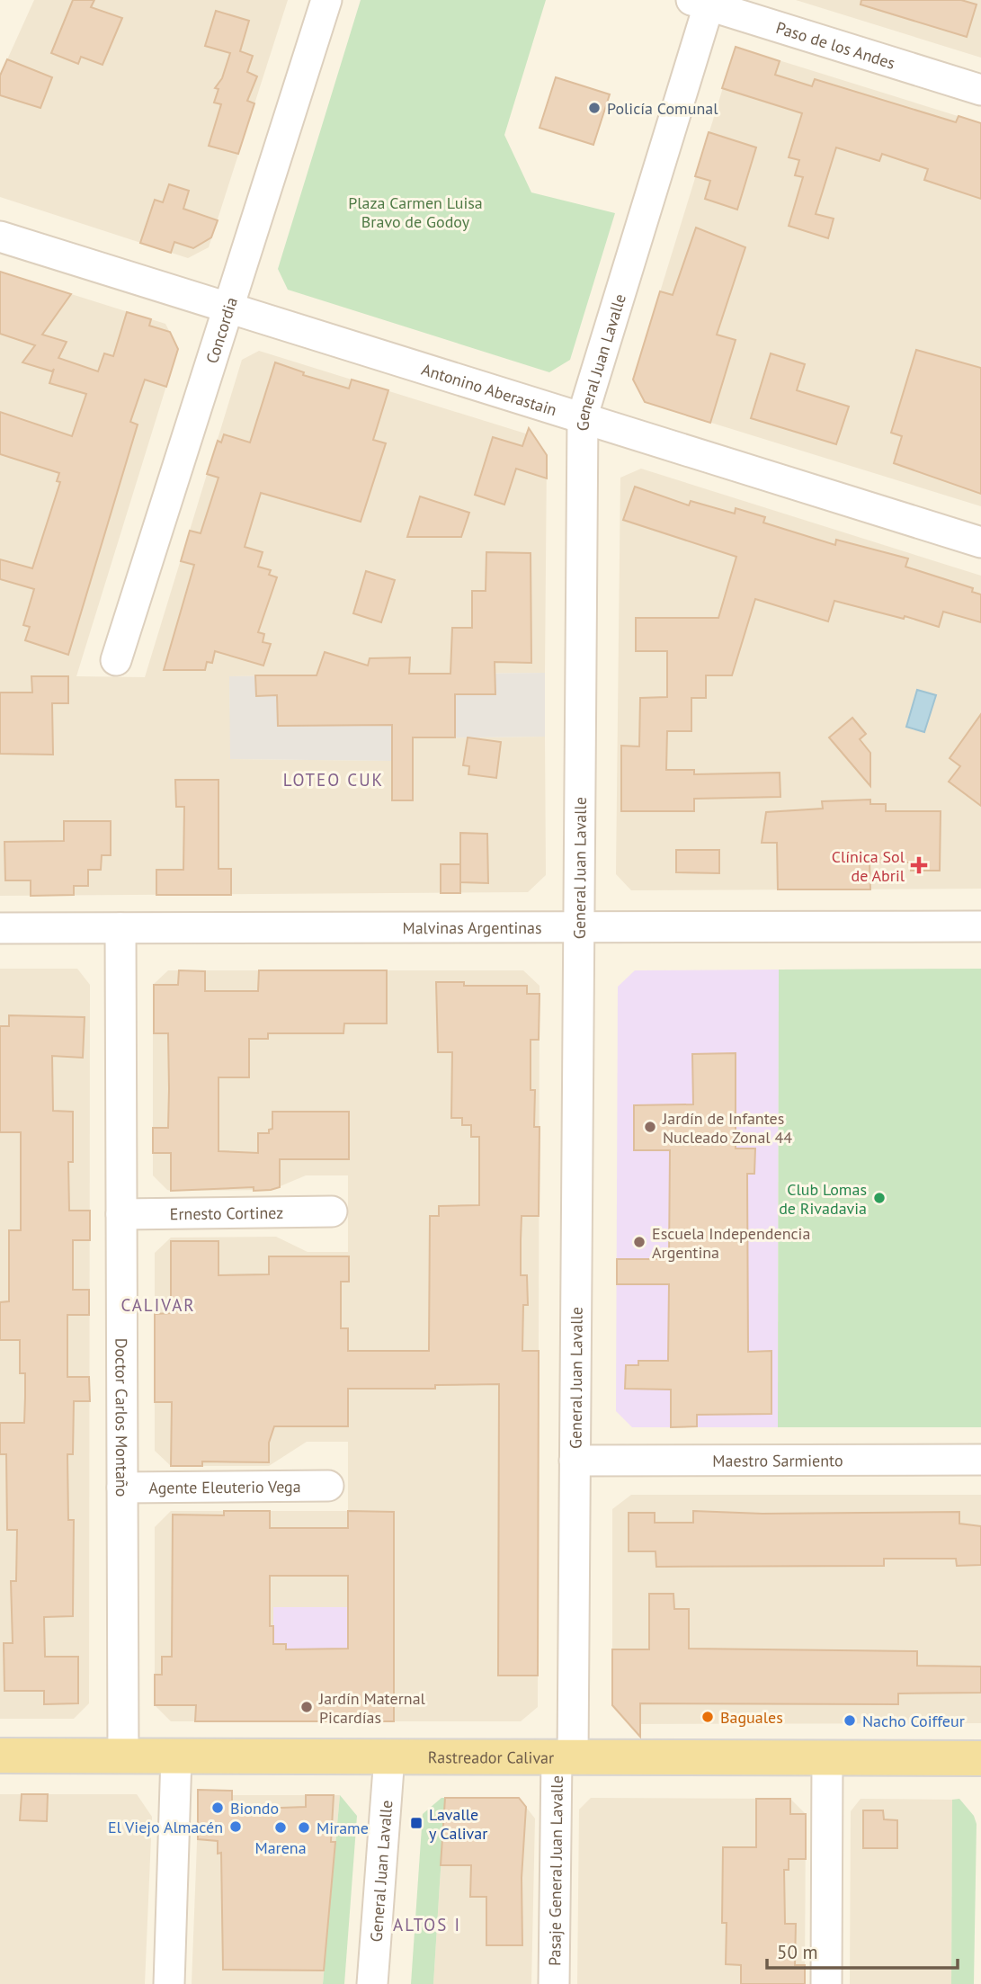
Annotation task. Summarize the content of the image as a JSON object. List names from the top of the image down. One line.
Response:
{"streets":{"main road":["Rastreador Calivar"],"street":["Paso de los Andes","Concordia","General Juan Lavalle","Antonino Aberastain","Malvinas Argentinas","Ernesto Cortinez","Doctor Carlos Montaño","Maestro Sarmiento","Agente Eleuterio Vega","Pasaje General Juan Lavalle"]},"crossings":[["Paso de los Andes","General Juan Lavalle"],["Concordia","Antonino Aberastain"],["General Juan Lavalle","Antonino Aberastain"],["General Juan Lavalle","Malvinas Argentinas"],["General Juan Lavalle","Maestro Sarmiento"],["General Juan Lavalle","Rastreador Calivar"],["General Juan Lavalle","Pasaje General Juan Lavalle"],["Malvinas Argentinas","Doctor Carlos Montaño"],["Ernesto Cortinez","Doctor Carlos Montaño"],["Doctor Carlos Montaño","Agente Eleuterio Vega"],["Doctor Carlos Montaño","Rastreador Calivar"],["Rastreador Calivar","Pasaje General Juan Lavalle"]],"districts":["LOTEO CUK","CALIVAR","ALTOS I"],"parks":["Plaza Carmen Luisa Bravo de Godoy"],"places":{"other":["Policía Comunal","Jardín de Infantes Nucleado Zonal 44","Club Lomas de Rivadavia","Escuela Independencia Argentina","Jardín Maternal Picardías","Baguales","Nacho Coiffeur","Biondo","El Viejo Almacén","Marena","Mirame"],"health":["Clínica Sol de Abril"],"transit":["Lavalle y Calivar"]},"scale_bar":"50 m"}
